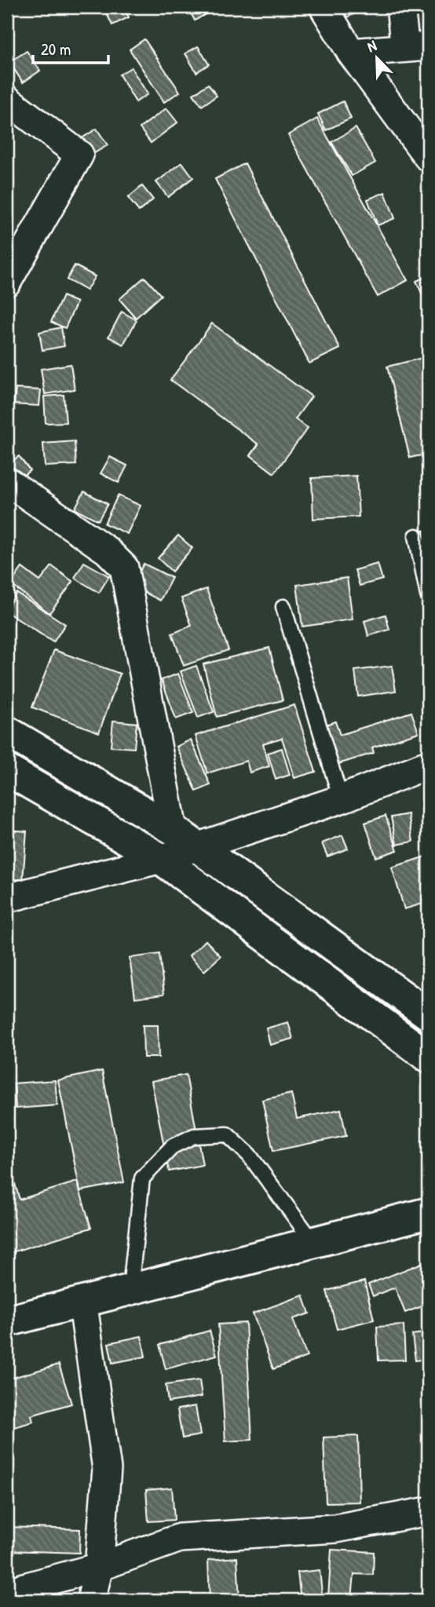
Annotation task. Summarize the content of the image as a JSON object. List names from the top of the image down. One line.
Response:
{"scale_bar":"20 m","north":"top left"}
